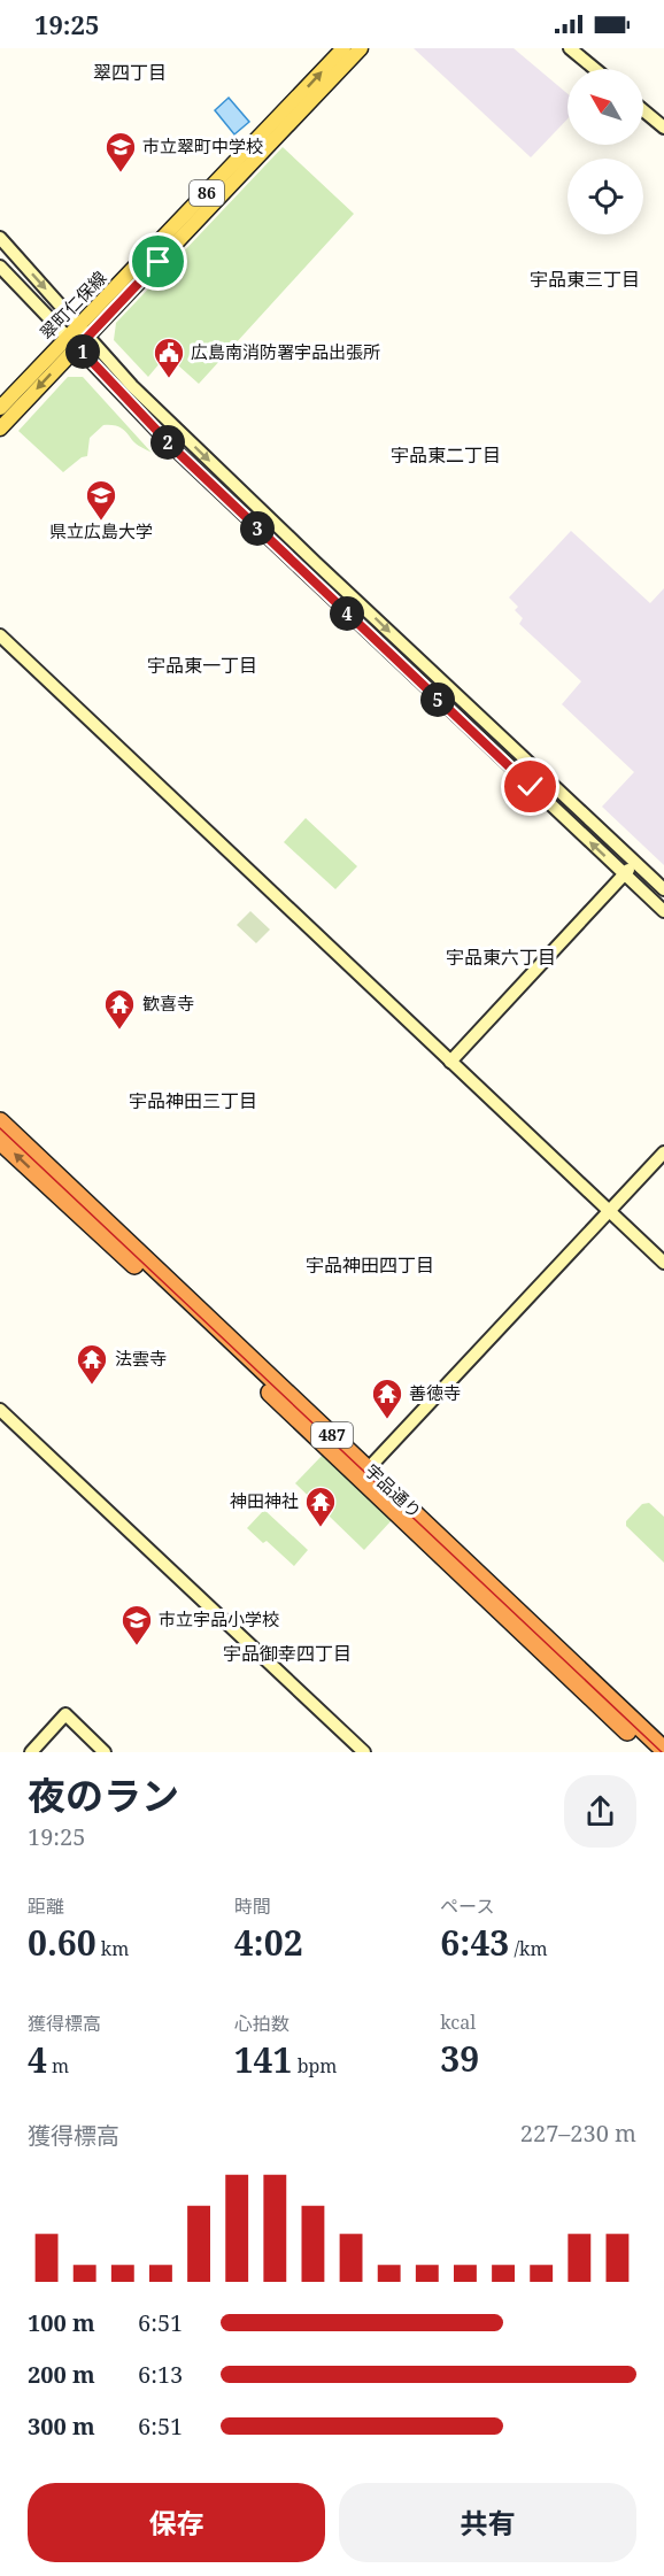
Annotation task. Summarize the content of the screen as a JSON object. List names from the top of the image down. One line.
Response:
{"streets":{"highway":["487","宇品通り"],"main road":["86","翠町仁保線"]},"districts":["翠四丁目","宇品東三丁目","宇品東二丁目","宇品東一丁目","宇品東六丁目","宇品神田三丁目","宇品神田四丁目","宇品御幸四丁目"],"places":{"school or university":["市立翠町中学校","県立広島大学","市立宇品小学校"],"public building":["広島南消防署宇品出張所"],"temple":["歓喜寺","法雲寺","善徳寺","神田神社"]},"north":"top left","page":{"status":"19:25","pins":["1","2","3","4","5"],"heading":["夜のラン","19:25"],"stats":[["距離","0.60 km"],["時間","4:02"],["ペース","6:43 /km"],["獲得標高","4 m"],["心拍数","141 bpm"],["kcal","39"]],"chart":["獲得標高","227–230 m"],"list":[{"name":"100 m","note":"6:51"},{"name":"200 m","note":"6:13"},{"name":"300 m","note":"6:51"}],"buttons":["保存","共有"]}}
